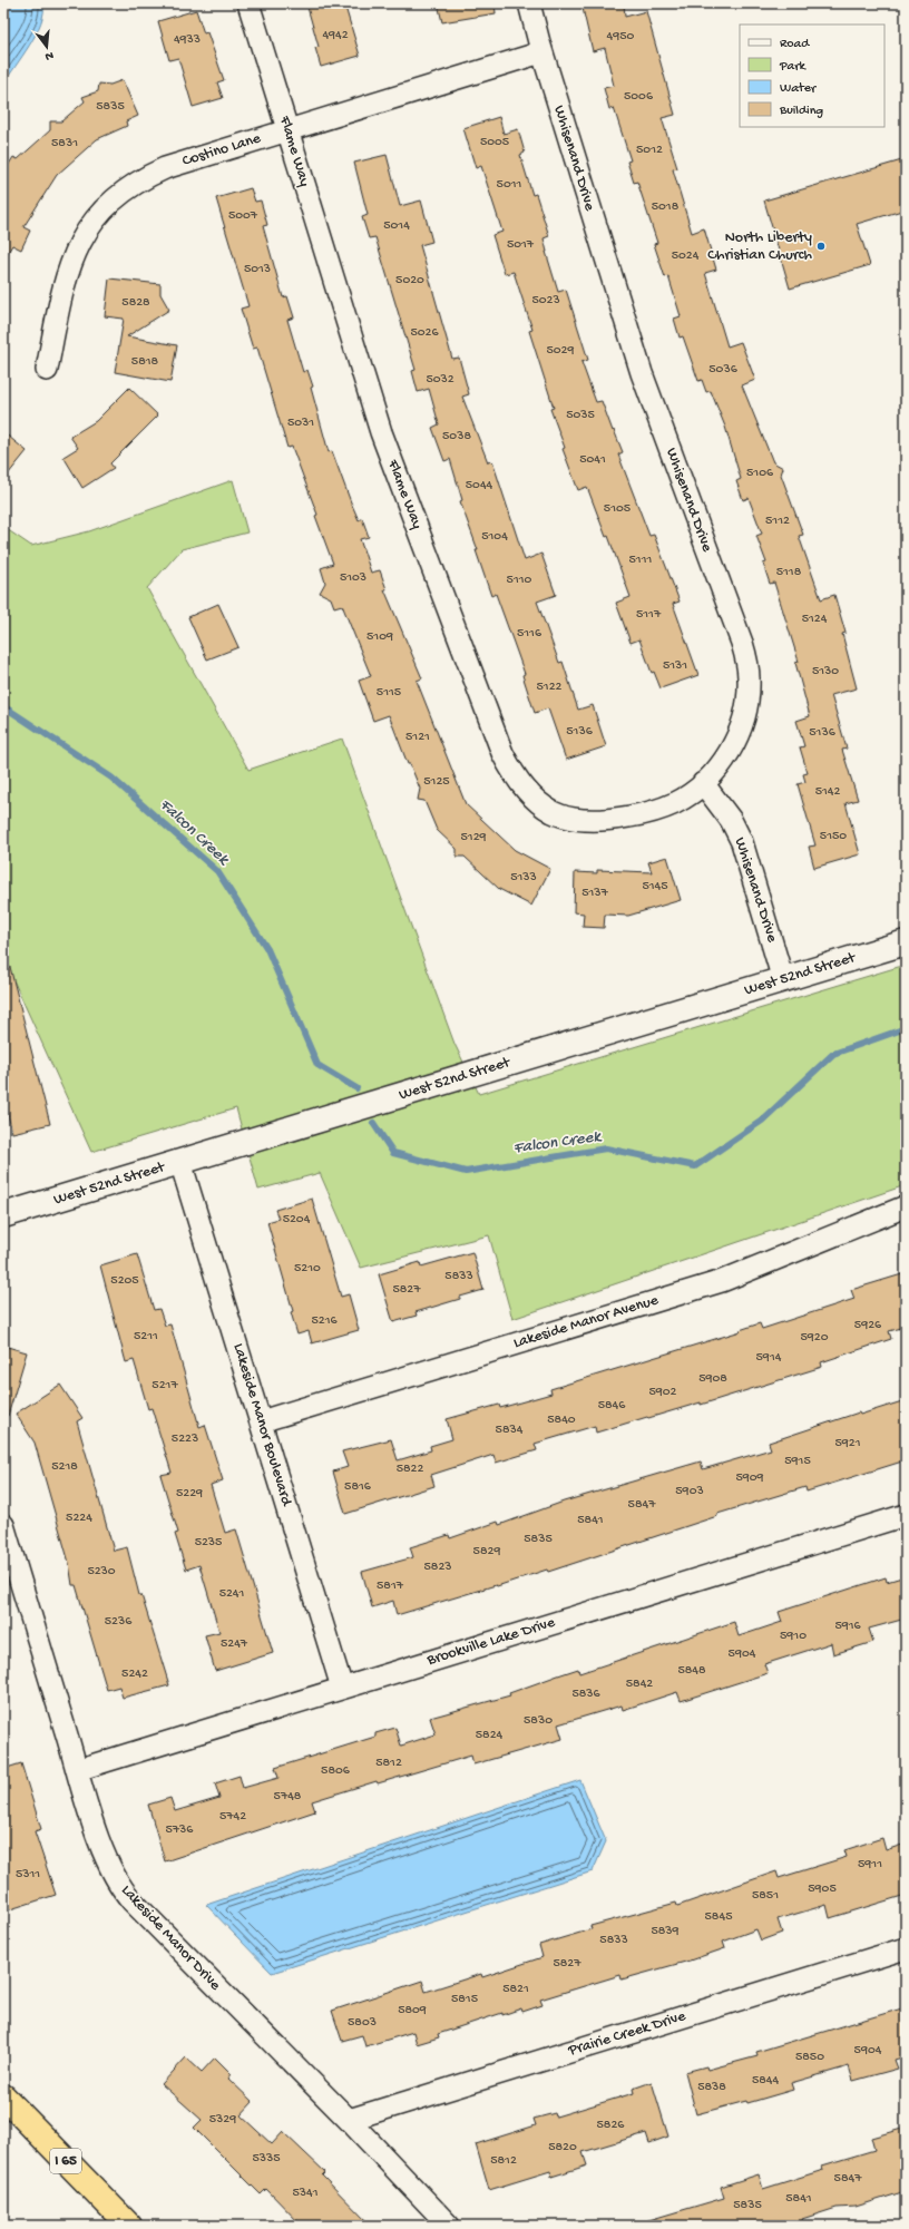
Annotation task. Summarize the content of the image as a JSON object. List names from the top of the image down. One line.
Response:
{"streets":{"highway":["I 65"],"street":["Costino Lane","Flame Way","Whisenand Drive","West 52nd Street","Lakeside Manor Avenue","Lakeside Manor Boulevard","Brookville Lake Drive","Lakeside Manor Drive","Prairie Creek Drive"]},"crossings":[["Costino Lane","Flame Way"],["Costino Lane","Whisenand Drive"],["Flame Way","Whisenand Drive"],["Whisenand Drive","West 52nd Street"],["West 52nd Street","Lakeside Manor Boulevard"],["Lakeside Manor Avenue","Lakeside Manor Boulevard"],["Lakeside Manor Boulevard","Brookville Lake Drive"],["Brookville Lake Drive","Lakeside Manor Drive"],["Lakeside Manor Drive","Prairie Creek Drive"]],"water":["Falcon Creek"],"places":["North Liberty Christian Church"],"house_numbers":["4942","4950","4933","5006","5835","5005","5831","5012","5011","5018","5007","5014","5017","5024","5013","5020","5023","5828","5026","5029","5818","5036","5032","5035","5031","5038","5041","5106","5044","5105","5112","5104","5111","5118","5103","5110","5117","5124","5116","5109","5131","5130","5122","5115","5136","5136","5121","5125","5142","5150","5129","5133","5145","5137","5204","5210","5833","5205","5827","5216","5926","5211","5920","5914","5908","5217","5902","5846","5840","5834","5223","5921","5915","5218","5822","5909","5816","5903","5229","5847","5224","5841","5835","5235","5829","5823","5230","5817","5241","5236","5916","5910","5247","5904","5848","5242","5842","5836","5830","5824","5812","5806","5748","5742","5736","5911","5311","5905","5851","5845","5839","5833","5827","5821","5815","5809","5803","5904","5850","5844","5838","5329","5826","5820","5335","5812","5847","5341","5841","5835"],"legend":["Road","Park","Water","Building"],"north":"bottom"}
